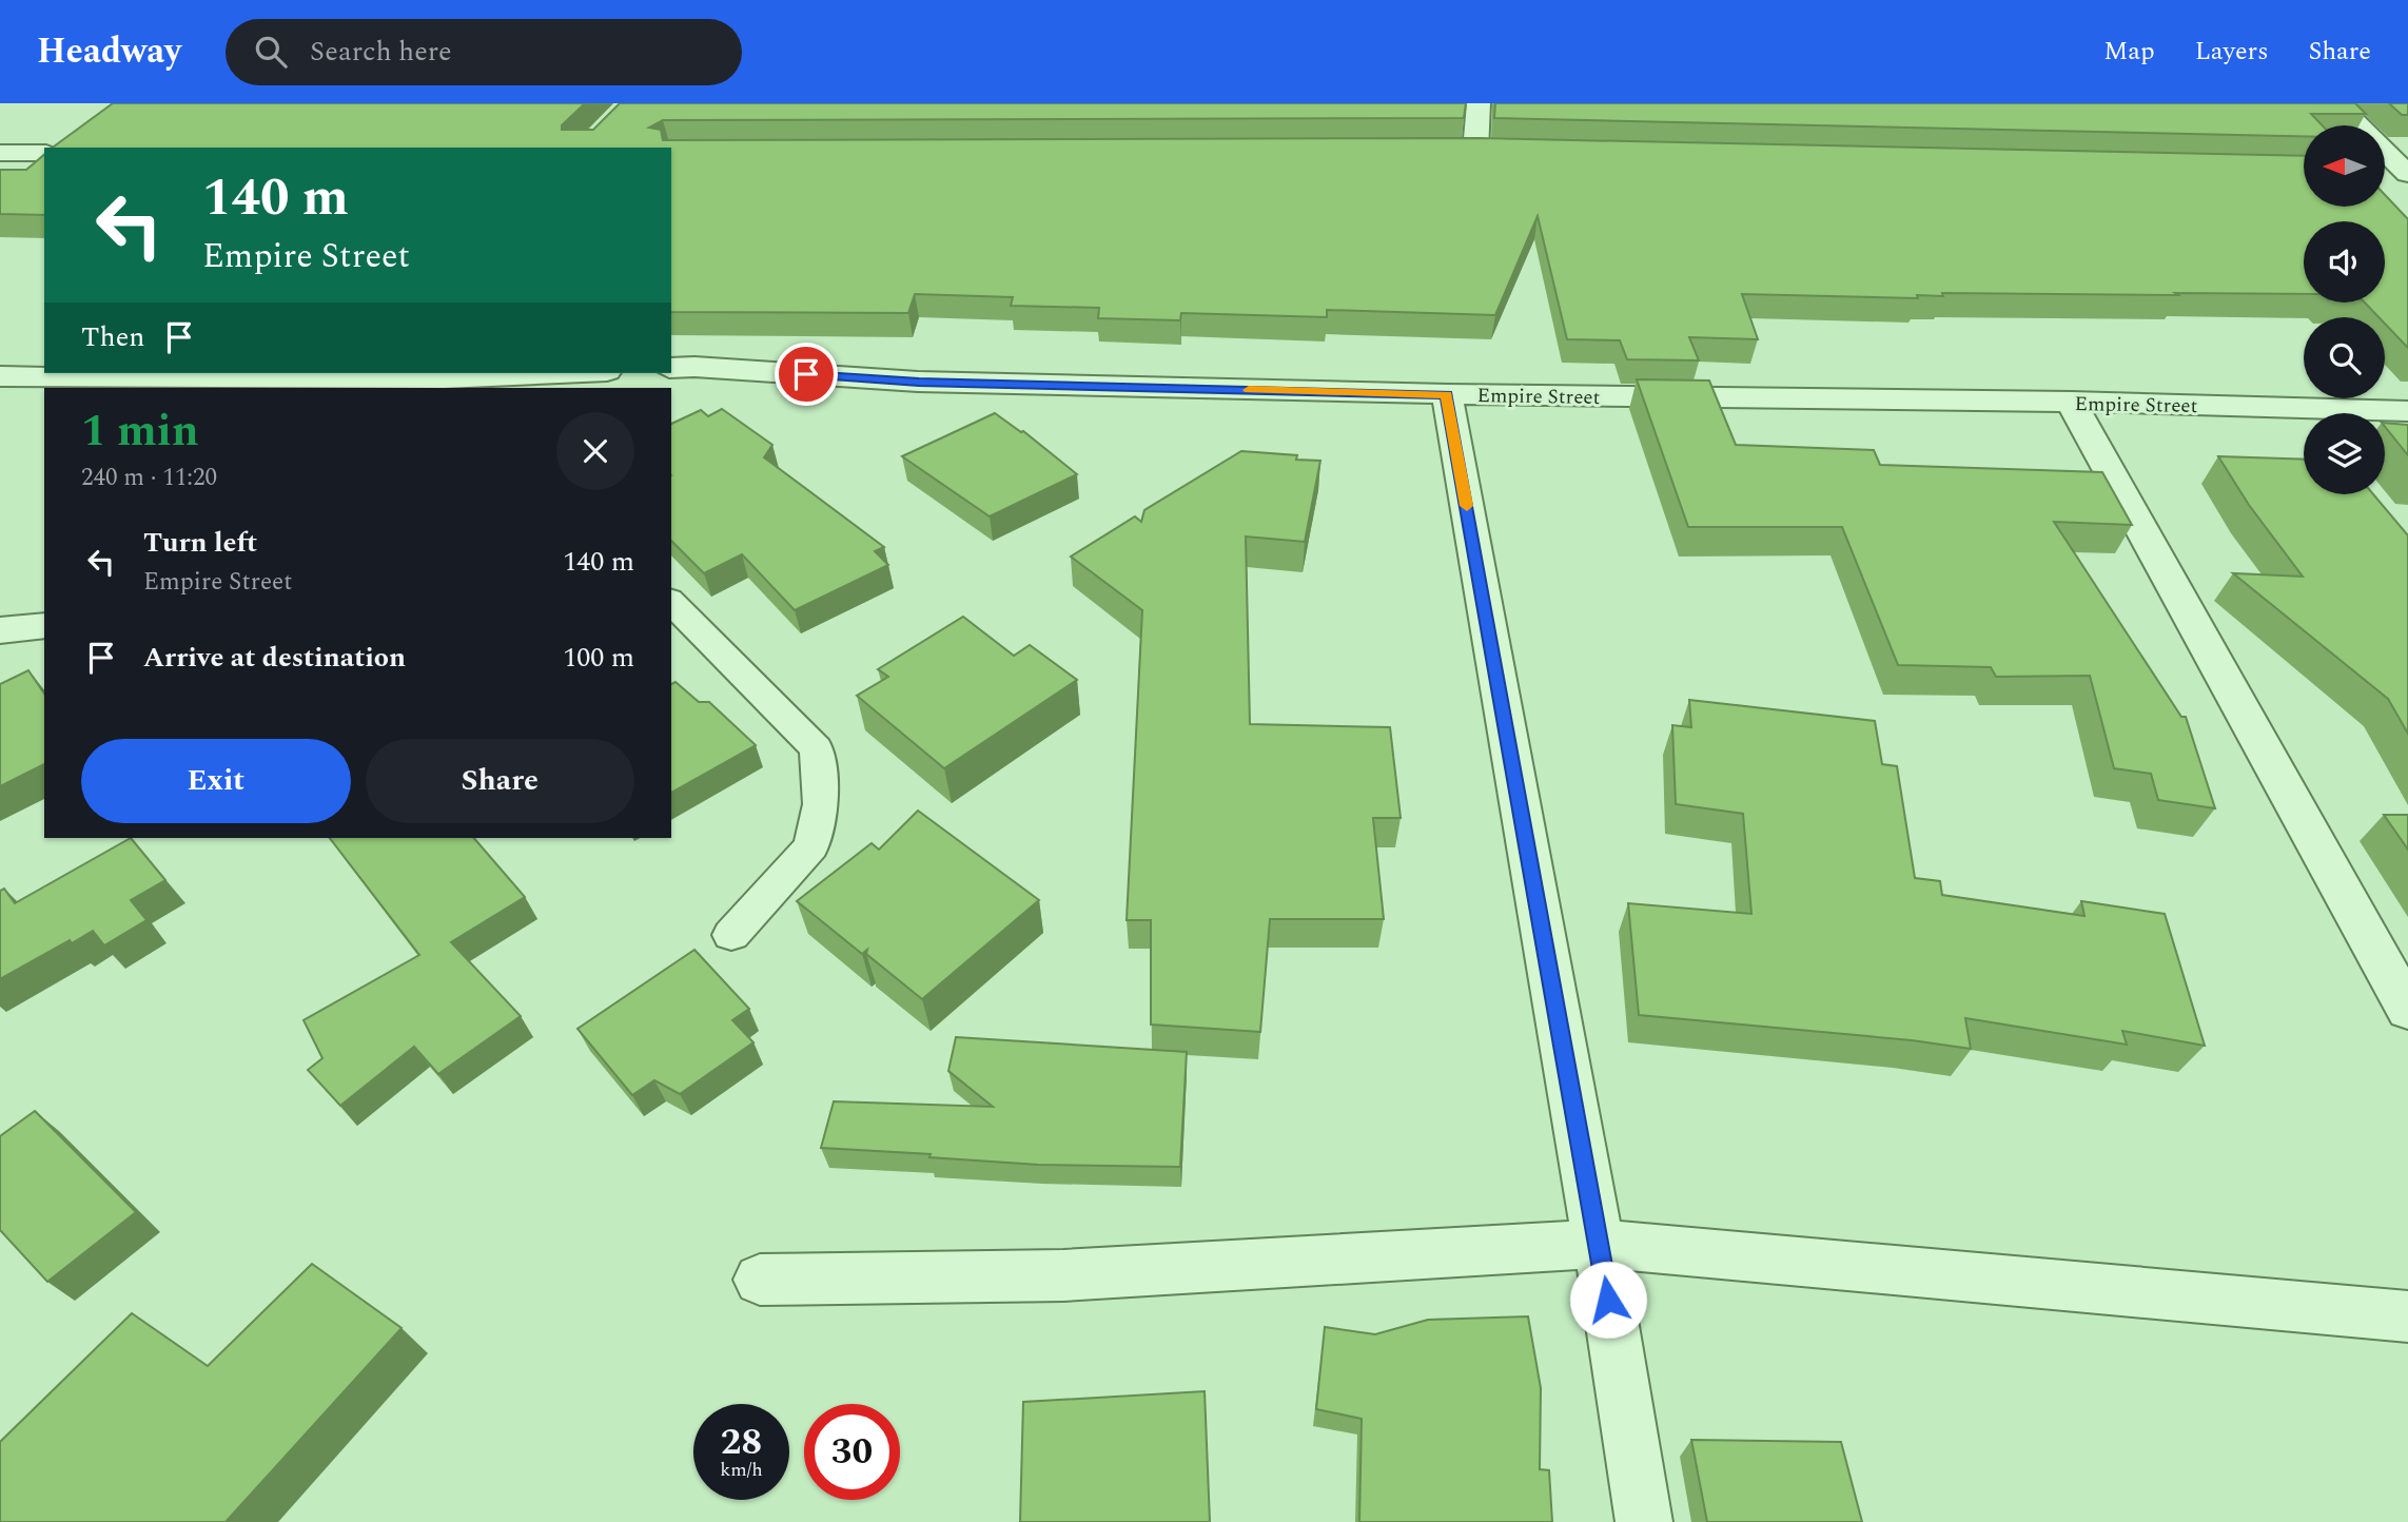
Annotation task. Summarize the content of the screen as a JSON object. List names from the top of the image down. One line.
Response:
{"streets":{"street":["Empire Street"]},"north":"left","page":{"header":"Headway","search":"Search here","nav":["Map","Layers","Share"],"turn":["140 m","Empire Street"],"then":"Then","heading":["1 min","240 m · 11:20"],"list":[{"name":"Turn left","note":"Empire Street","value":"140 m"},{"name":"Arrive at destination","value":"100 m"}],"buttons":["Exit","Share"],"speed":"28 km/h","limit":"30"}}
